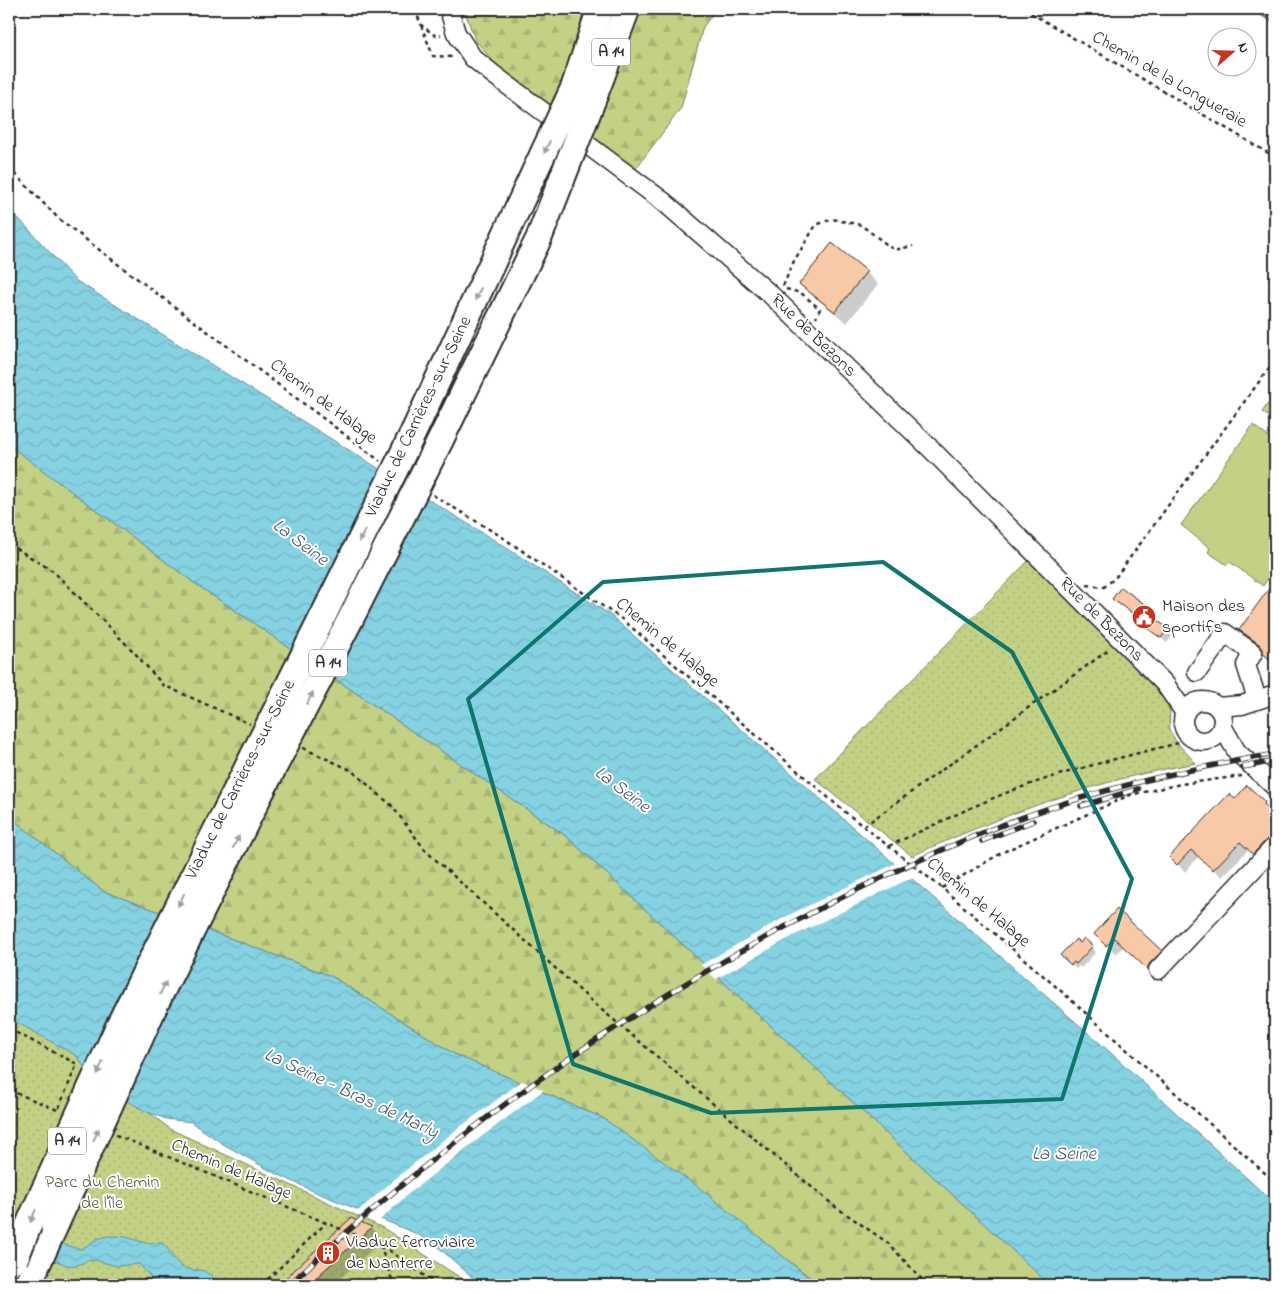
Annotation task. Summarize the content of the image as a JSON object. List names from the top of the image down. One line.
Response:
{"streets":{"highway":["A 14","Viaduc de Carrières-sur-Seine"],"street":["Rue de Bezons"],"path":["Chemin de la Longueraie","Chemin de Halage"]},"crossings":[["A 14","Viaduc de Carrières-sur-Seine"]],"water":["La Seine","La Seine - Bras de Marly"],"parks":["Parc du Chemin de l'île"],"places":{"public building":["Maison des sportifs"],"building":["Viaduc ferroviaire de Nanterre"]},"north":"right"}
